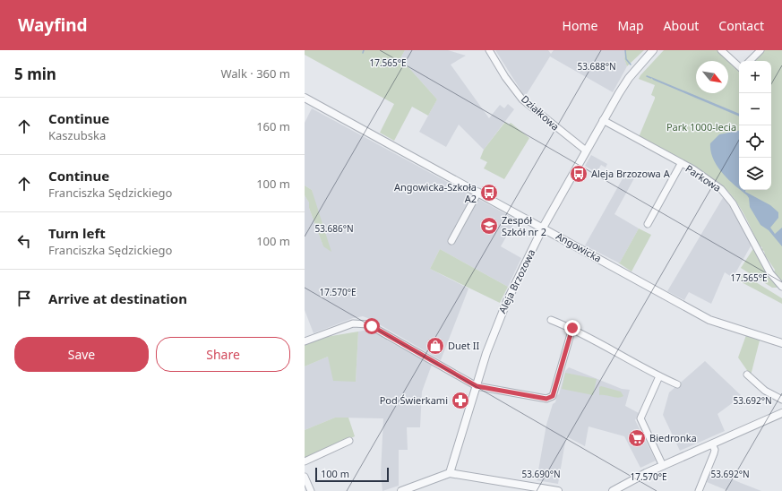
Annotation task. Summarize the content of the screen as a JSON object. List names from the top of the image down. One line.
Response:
{"streets":{"street":["Działkowa","Parkowa","Angowicka","Aleja Brzozowa"]},"crossings":[["Działkowa","Aleja Brzozowa"],["Parkowa","Aleja Brzozowa"],["Angowicka","Aleja Brzozowa"]],"parks":["Park 1000-lecia"],"places":{"bus stop":["Aleja Brzozowa A","Angowicka-Szkoła A2"],"school or university":["Zespół Szkół nr 2"],"shop":["Duet II"],"pharmacy":["Pod Świerkami"],"supermarket":["Biedronka"]},"scale_bar":"100 m","north":"bottom right","page":{"header":"Wayfind","nav":["Home","Map","About","Contact"],"heading":["5 min","Walk · 360 m"],"map_buttons":["+","−"],"list":[["Continue","Kaszubska","160 m"],["Continue","Franciszka Sędzickiego","100 m"],["Turn left","Franciszka Sędzickiego","100 m"],"Arrive at destination"],"buttons":["Save","Share"],"scale":"100 m"},"coordinates":["17.565°E","53.688°N","53.686°N","17.570°E","53.692°N","53.690°N"]}
